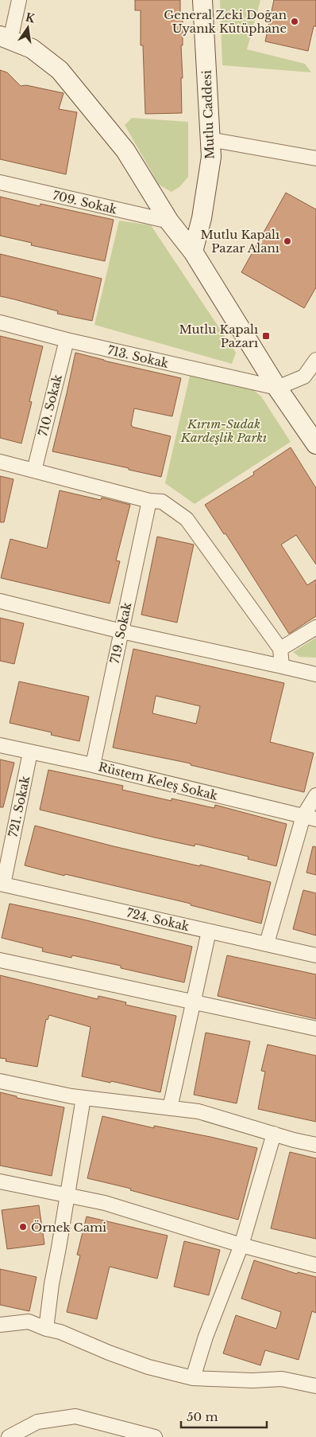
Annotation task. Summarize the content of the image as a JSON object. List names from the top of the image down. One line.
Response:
{"streets":{"street":["Mutlu Caddesi","709. Sokak","713. Sokak","710. Sokak","719. Sokak","Rüstem Keleş Sokak","721. Sokak","724. Sokak"]},"crossings":[["713. Sokak","710. Sokak"],["719. Sokak","Rüstem Keleş Sokak"],["Rüstem Keleş Sokak","721. Sokak"],["721. Sokak","724. Sokak"]],"parks":["Kırım-Sudak Kardeşlik Parkı"],"places":{"other":["General Zeki Doğan Uyanık Kütüphane","Mutlu Kapalı Pazar Alanı","Örnek Cami"],"transit":["Mutlu Kapalı Pazarı"]},"scale_bar":"50 m","north":"top"}
